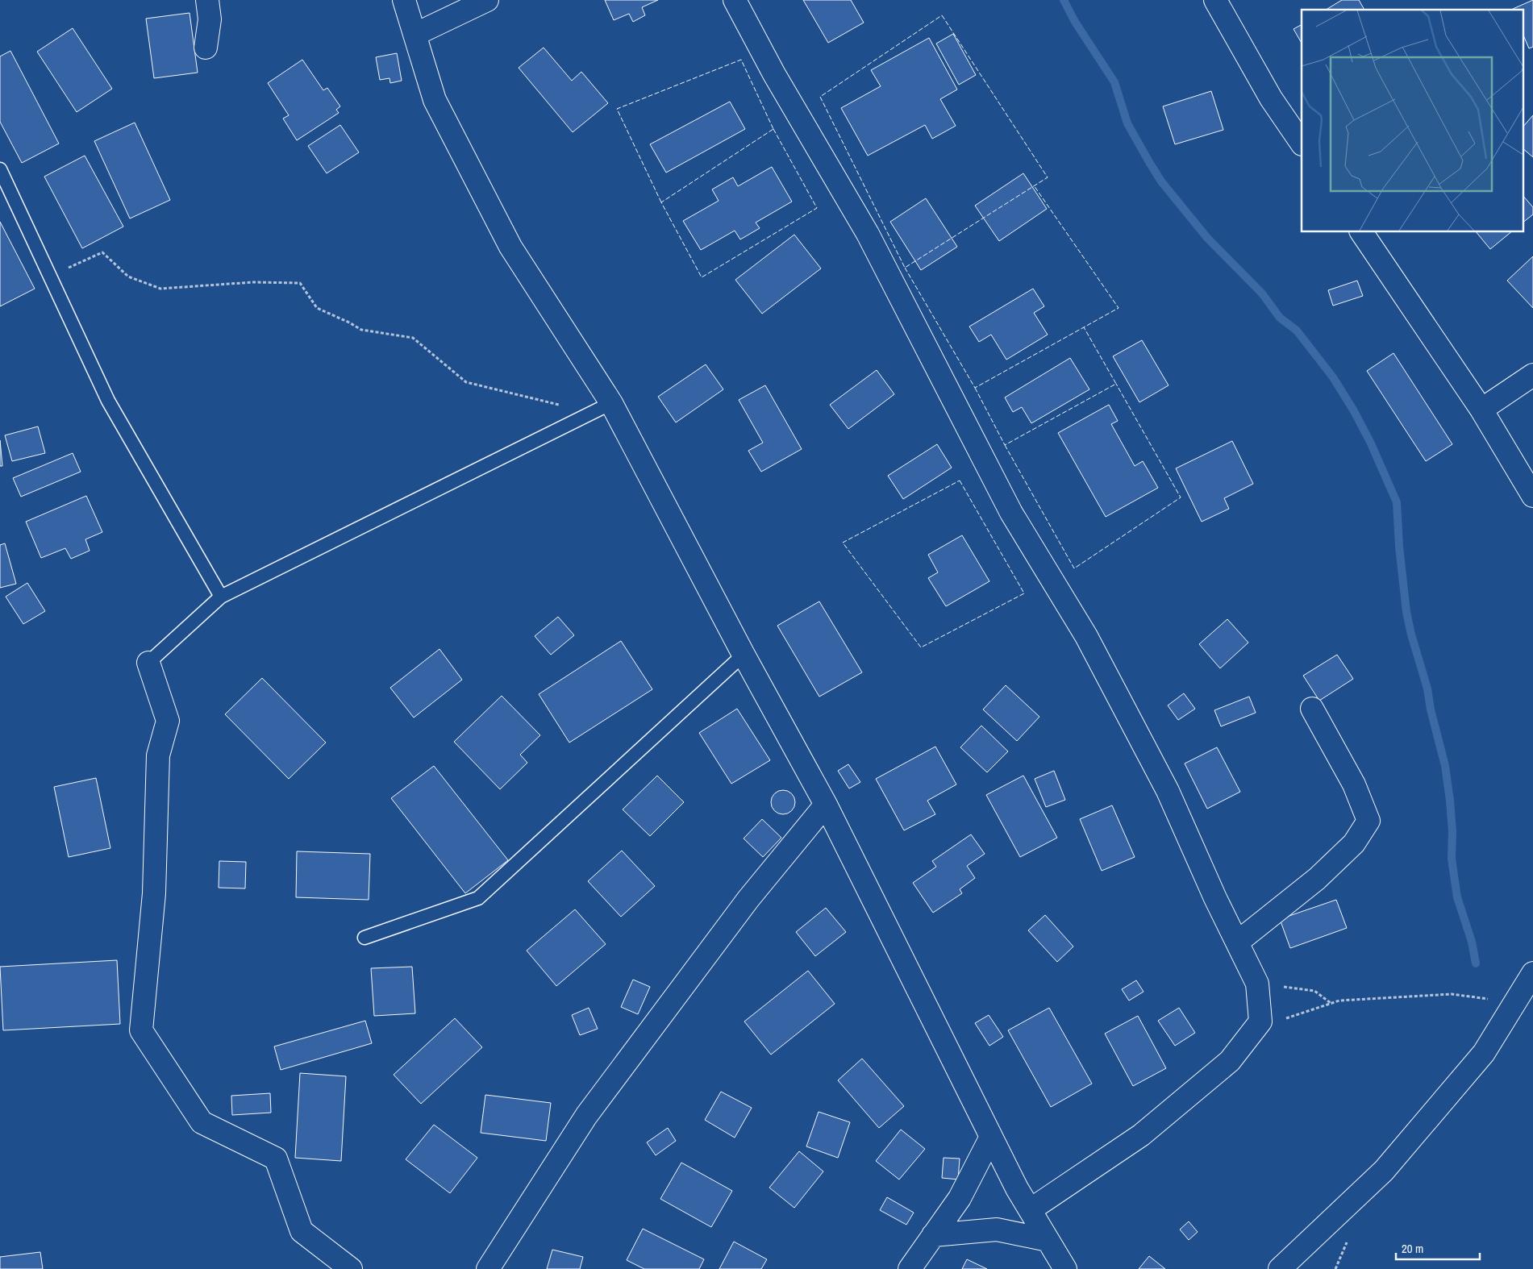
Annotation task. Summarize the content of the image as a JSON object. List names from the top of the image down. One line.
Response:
{"scale_bar":"20 m"}
